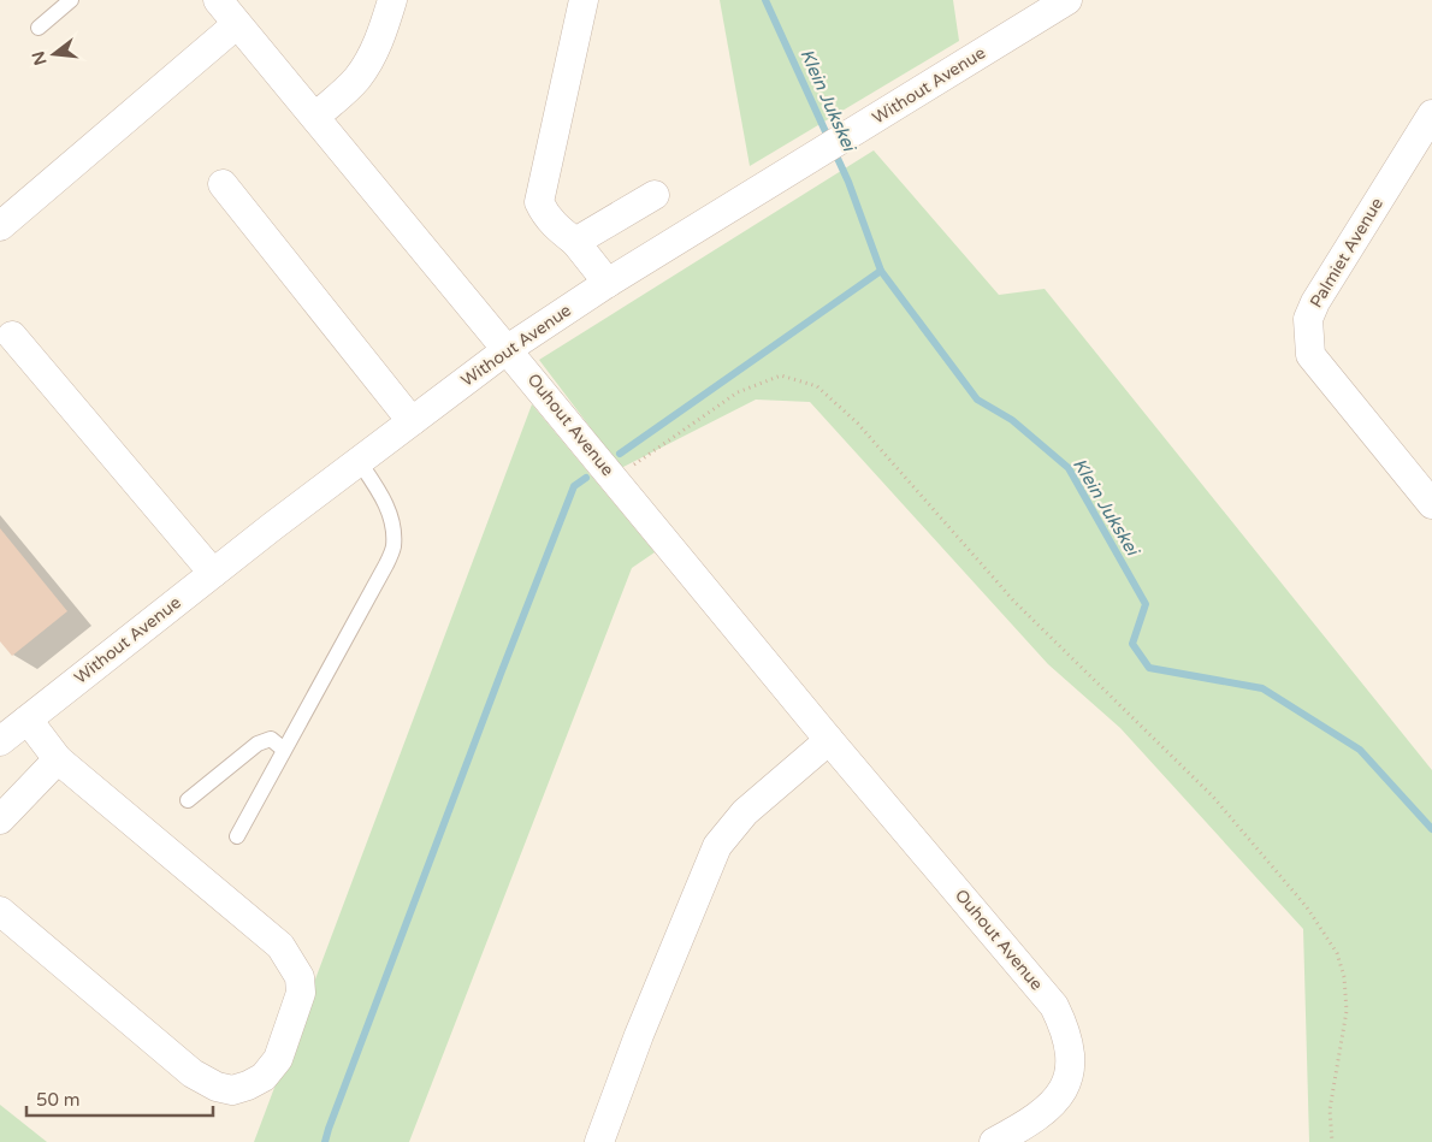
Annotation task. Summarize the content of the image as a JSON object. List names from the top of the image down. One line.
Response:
{"streets":{"street":["Without Avenue","Palmiet Avenue","Ouhout Avenue"]},"crossings":[["Without Avenue","Ouhout Avenue"]],"water":["Klein Jukskei"],"scale_bar":"50 m","north":"left"}
